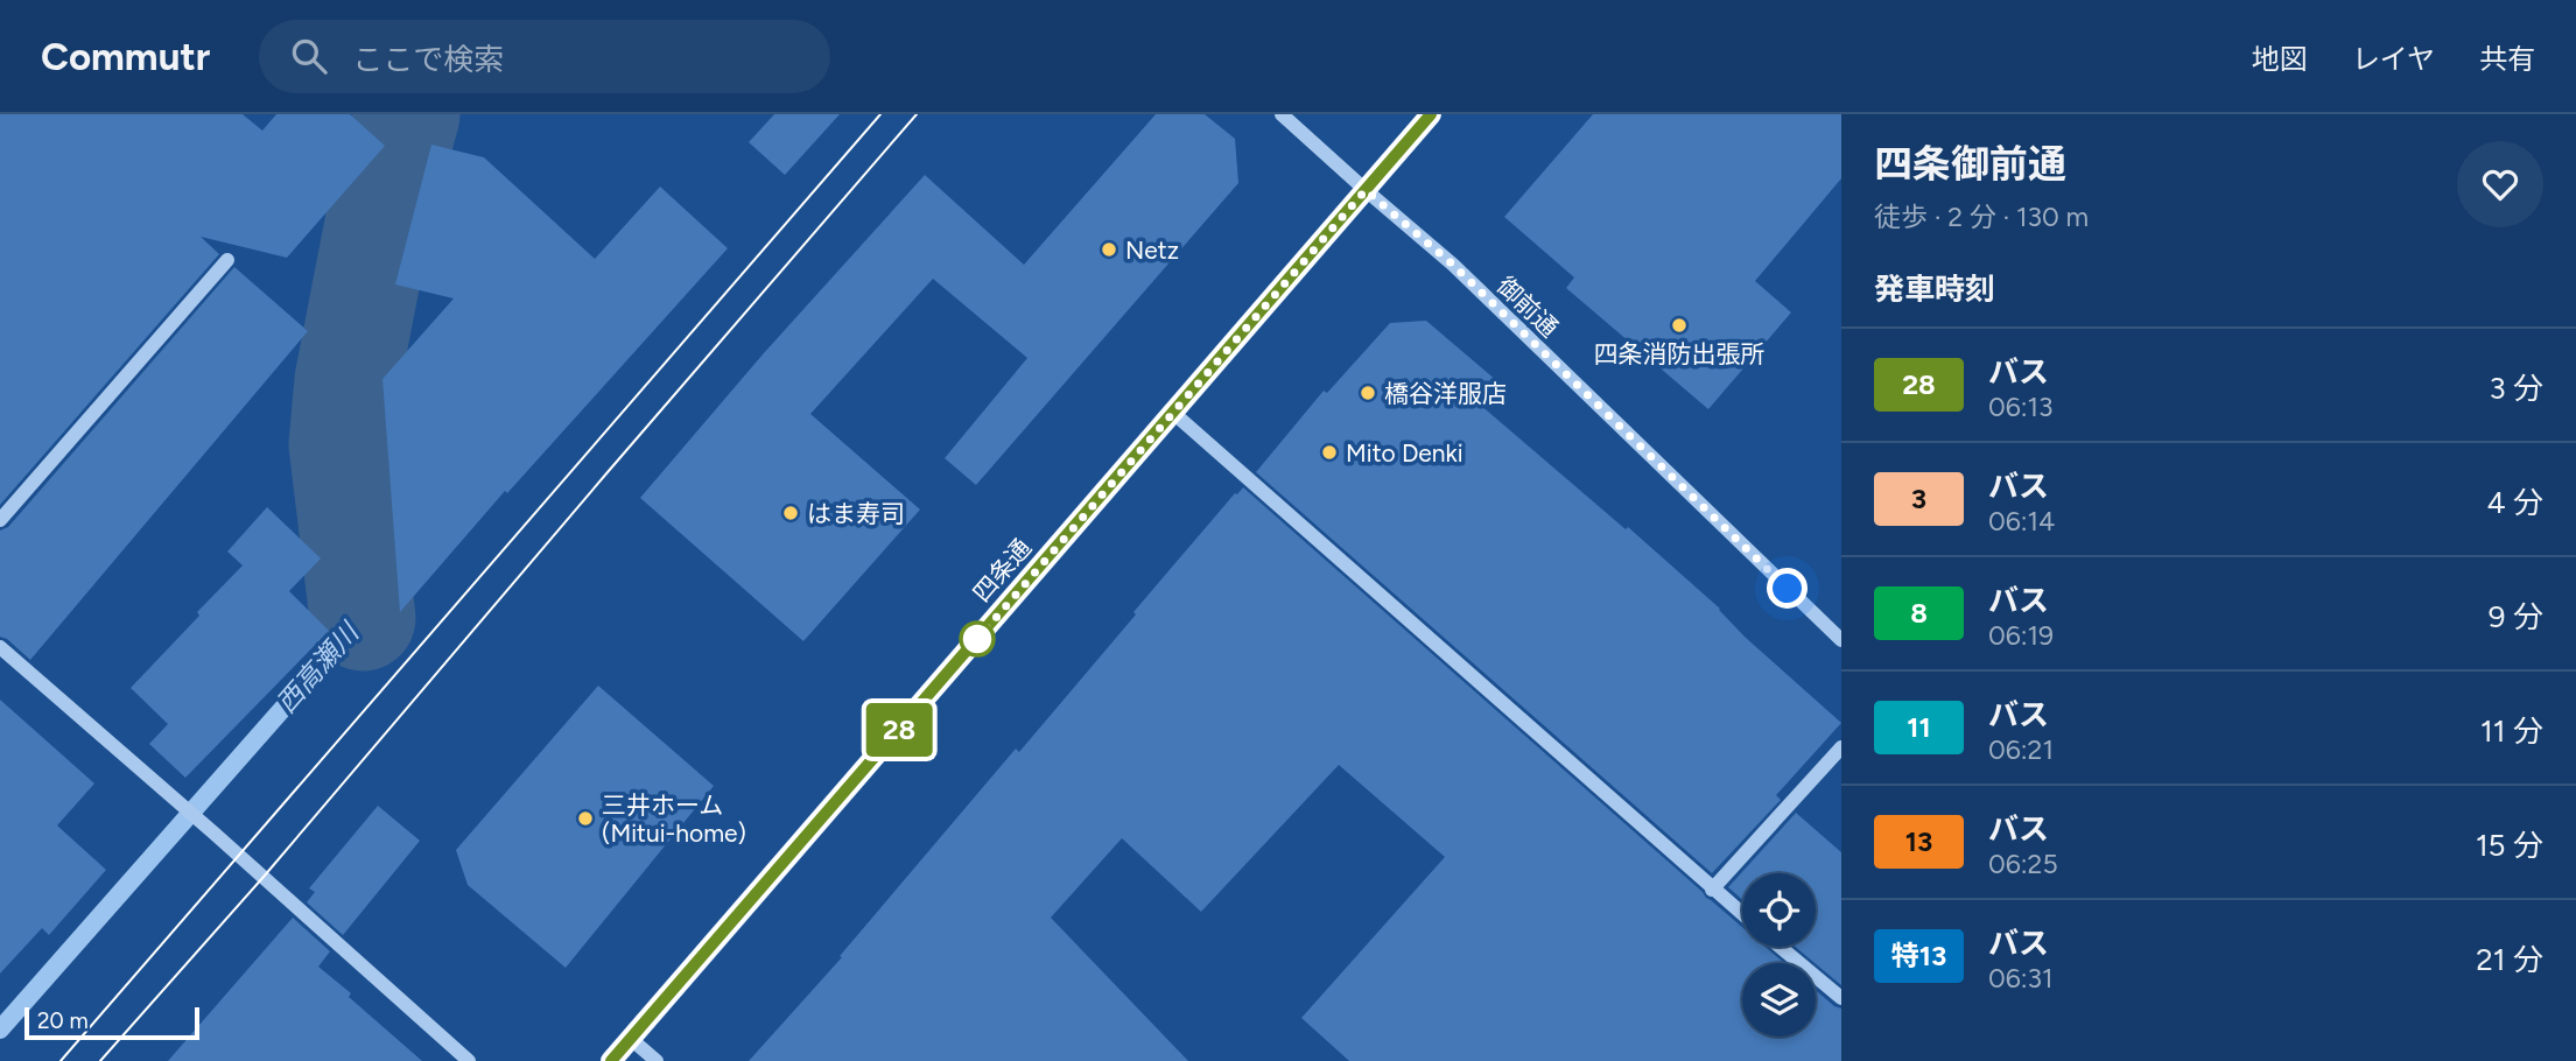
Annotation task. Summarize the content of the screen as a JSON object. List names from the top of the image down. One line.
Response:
{"streets":{"main road":["四条通"],"street":["御前通"]},"crossings":[["御前通","四条通"]],"water":["西高瀬川"],"places":["Netz","四条消防出張所","橋谷洋服店","Mito Denki","はま寿司","三井ホーム (Mitui-home)"],"lines":["bus line 28"],"scale_bar":"20 m","page":{"header":"Commutr","search":"ここで検索","nav":["地図","レイヤ","共有"],"on_map":"28","heading":[["四条御前通","徒歩 · 2 分 · 130 m"],"発車時刻"],"list":[{"mark":"28","name":"バス","note":"06:13","value":"3 分"},{"mark":"3","name":"バス","note":"06:14","value":"4 分"},{"mark":"8","name":"バス","note":"06:19","value":"9 分"},{"mark":"11","name":"バス","note":"06:21","value":"11 分"},{"mark":"13","name":"バス","note":"06:25","value":"15 分"},{"mark":"特13","name":"バス","note":"06:31","value":"21 分"}],"scale":"20 m"}}
